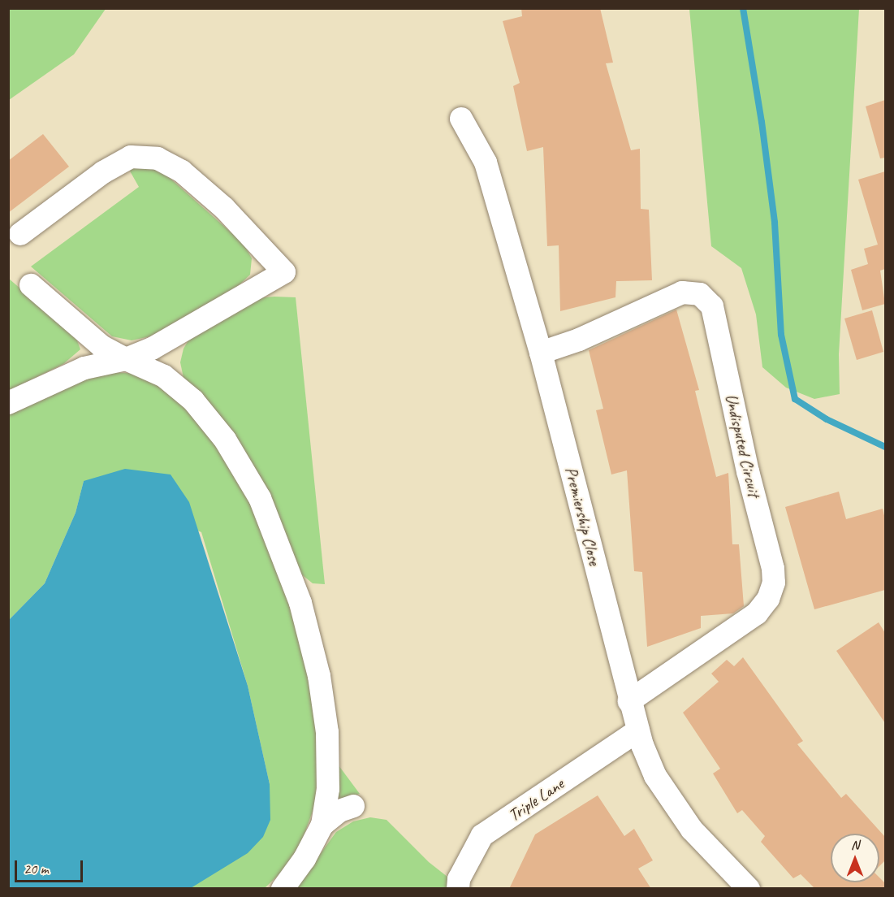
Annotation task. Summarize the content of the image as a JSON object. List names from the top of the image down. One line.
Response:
{"streets":{"street":["Undisputed Circuit","Premiership Close","Triple Lane"]},"crossings":[["Undisputed Circuit","Premiership Close"],["Premiership Close","Triple Lane"]],"scale_bar":"20 m","north":"top"}
